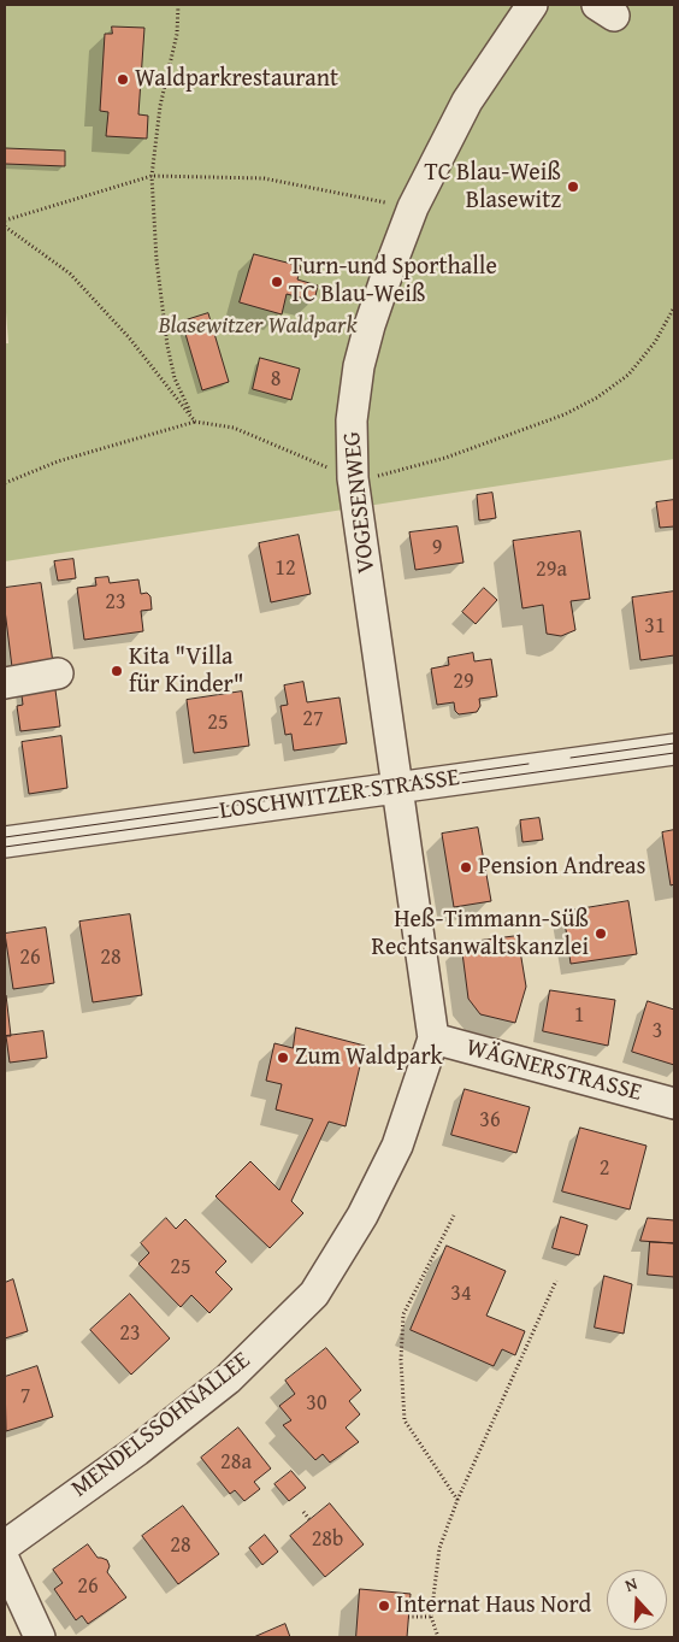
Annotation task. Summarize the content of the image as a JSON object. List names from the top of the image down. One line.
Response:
{"streets":{"street":["VOGESENWEG","LOSCHWITZER STRASSE","WÄGNERSTRASSE","MENDELSSOHNALLEE"]},"crossings":[["VOGESENWEG","LOSCHWITZER STRASSE"],["VOGESENWEG","MENDELSSOHNALLEE"],["LOSCHWITZER STRASSE","MENDELSSOHNALLEE"],["WÄGNERSTRASSE","MENDELSSOHNALLEE"]],"parks":["Blasewitzer Waldpark"],"places":["Waldparkrestaurant","TC Blau-Weiß Blasewitz","Turn-und Sporthalle TC Blau-Weiß","Kita \"Villa für Kinder\"","Pension Andreas","Heß-Timmann-Süß Rechtsanwaltskanzlei","Zum Waldpark","Internat Haus Nord"],"house_numbers":["8","9","12","29a","23","31","29","27","25","26","28","1","3","36","2","25","34","23","7","30","28a","28b","28","26"],"north":"top"}
